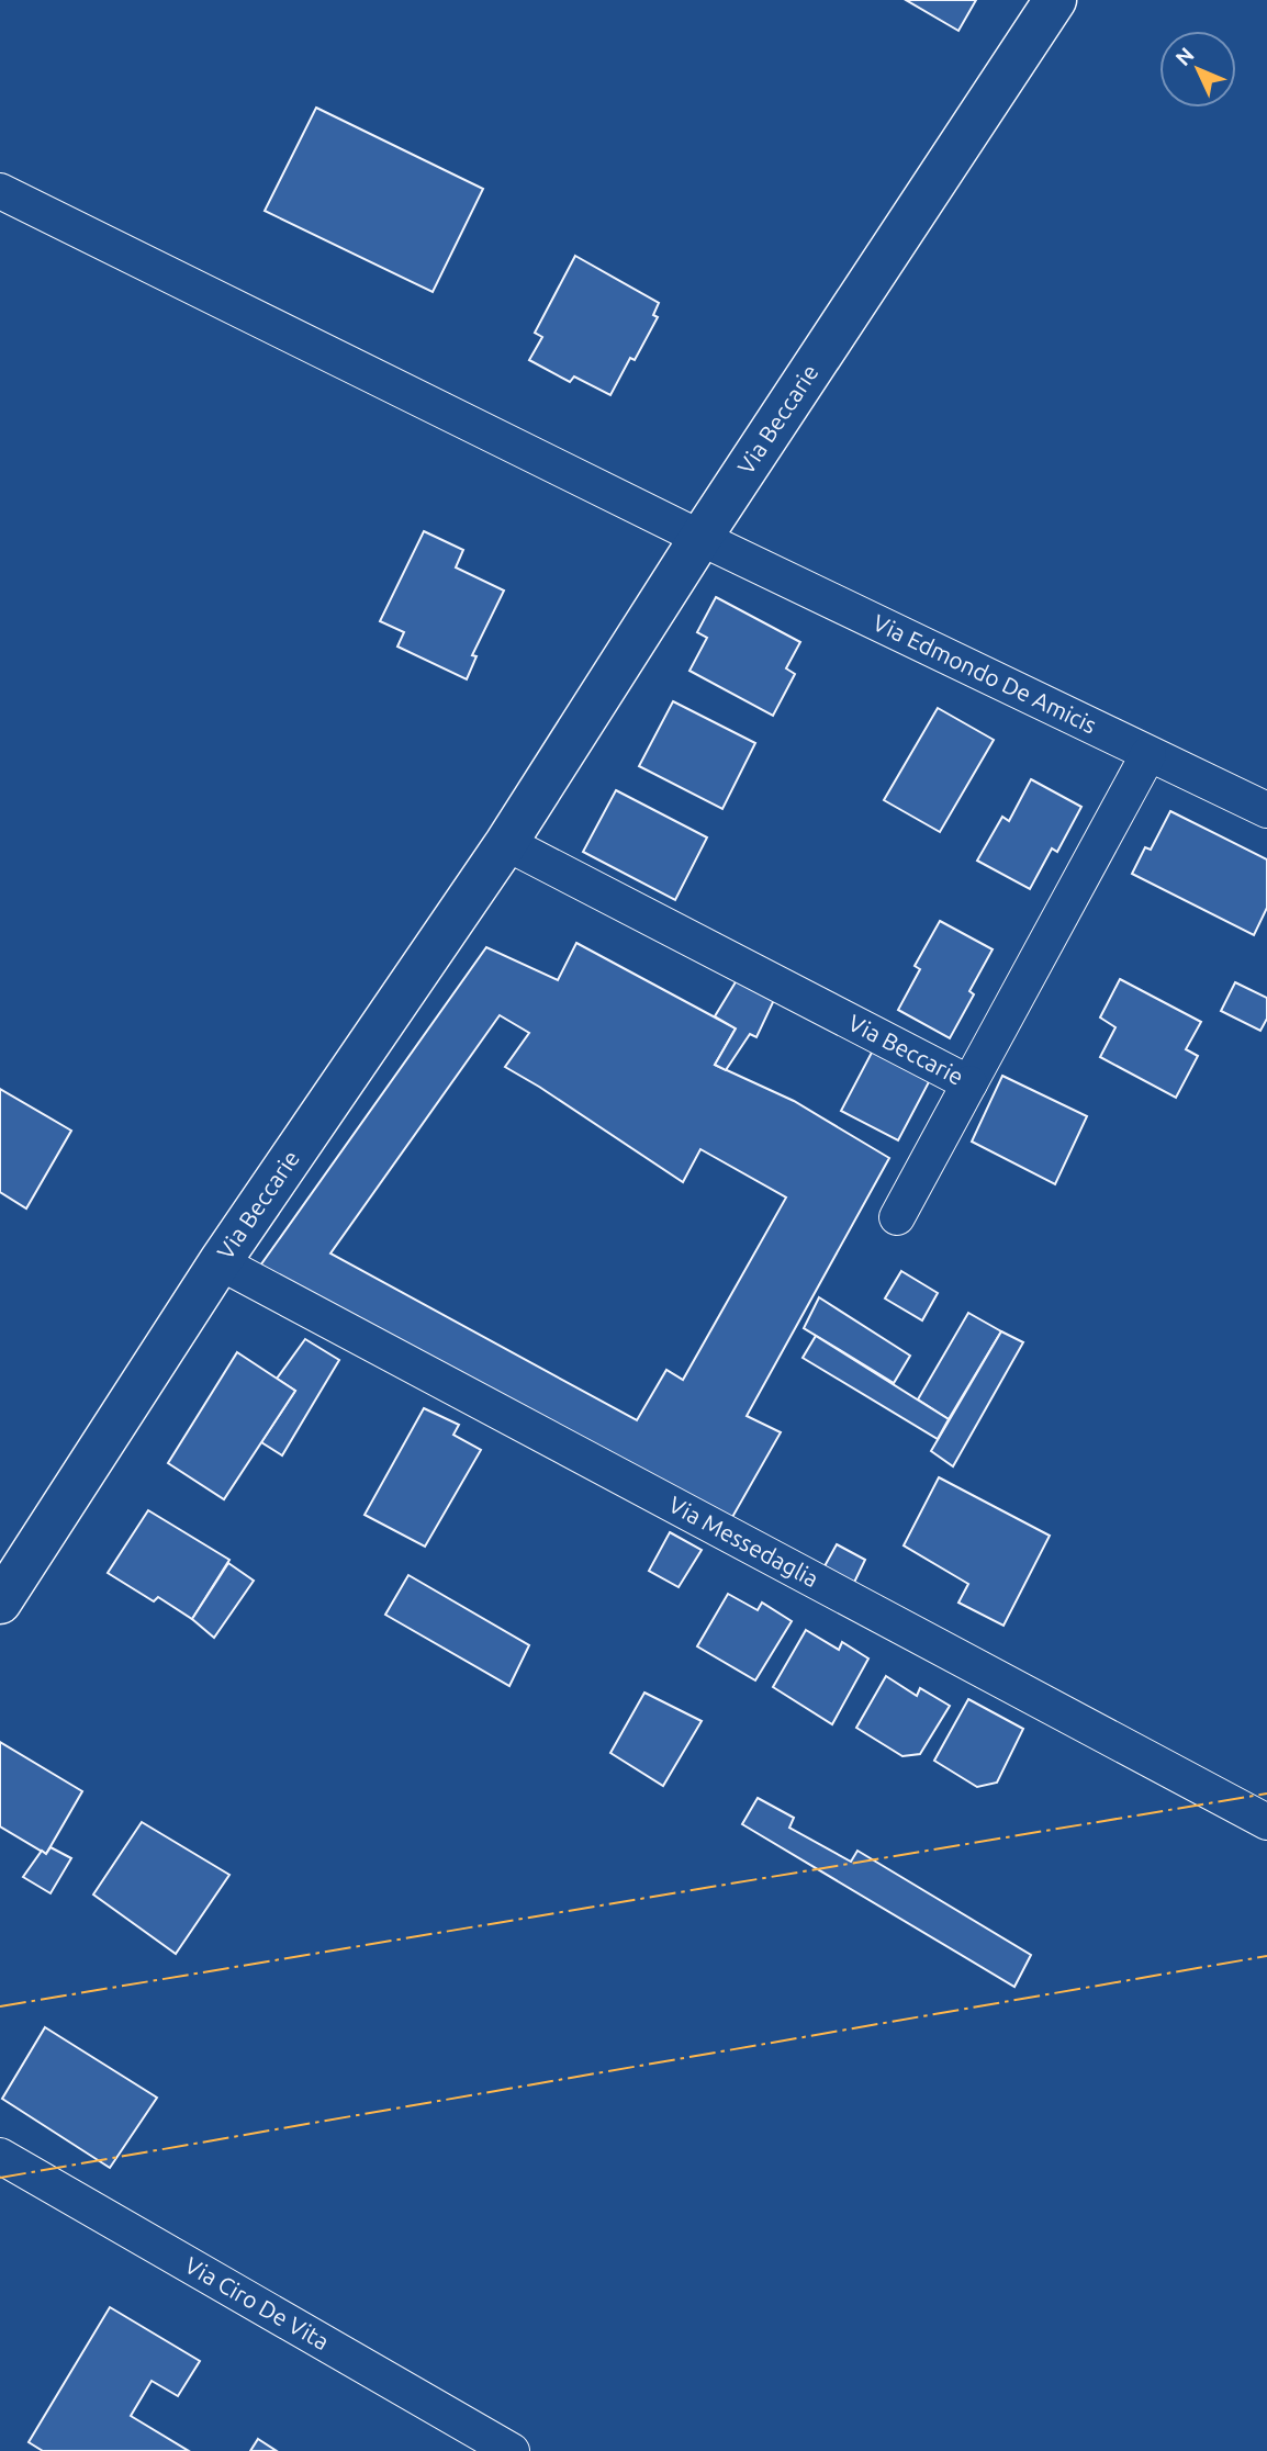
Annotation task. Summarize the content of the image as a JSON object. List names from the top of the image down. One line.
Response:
{"streets":{"main road":["Via Beccarie"],"street":["Via Edmondo De Amicis","Via Messedaglia","Via Ciro De Vita"]},"crossings":[["Via Beccarie","Via Edmondo De Amicis"],["Via Beccarie","Via Messedaglia"]],"north":"top left"}
